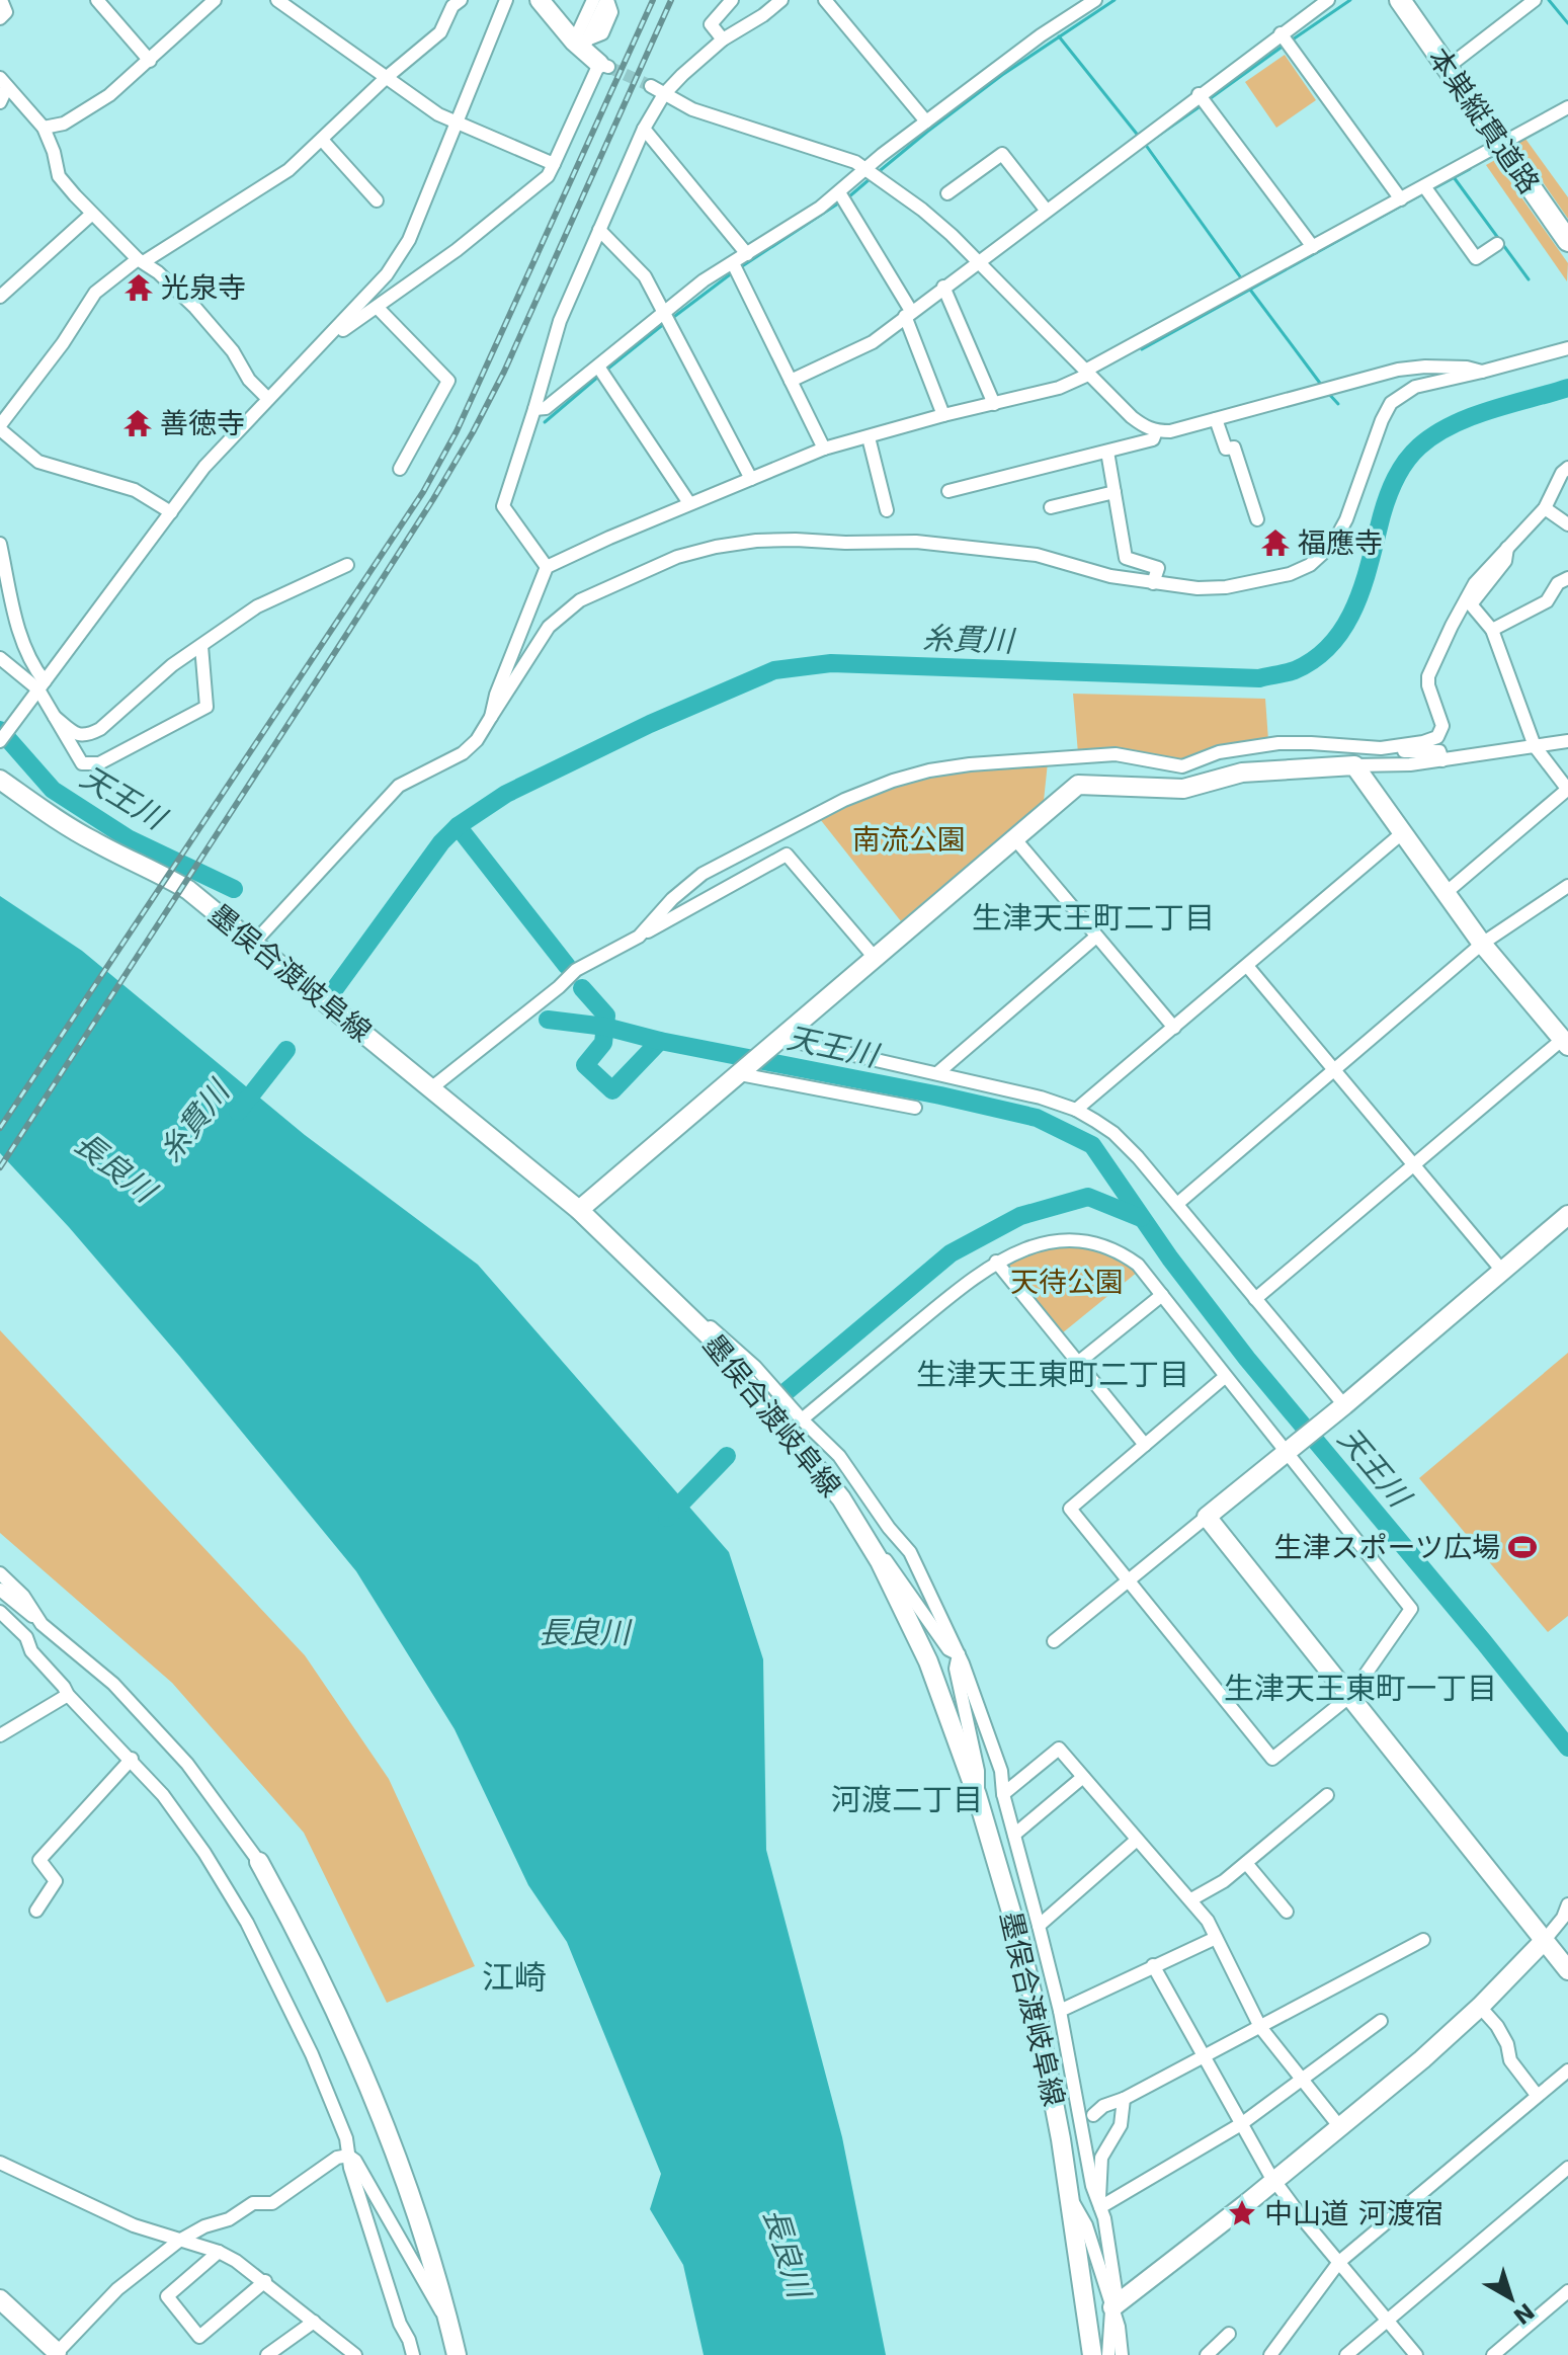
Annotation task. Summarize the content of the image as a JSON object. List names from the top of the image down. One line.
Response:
{"streets":{"main road":["本巣縦貫道路"],"street":["墨俣合渡岐阜線"]},"districts":["生津天王町二丁目","生津天王東町二丁目","生津天王東町一丁目","河渡二丁目","江崎"],"water":["糸貫川","天王川","長良川"],"parks":["南流公園","天待公園"],"places":{"temple":["光泉寺","善徳寺","福應寺"],"sports":["生津スポーツ広場"],"place":["中山道 河渡宿"]},"north":"bottom right"}
